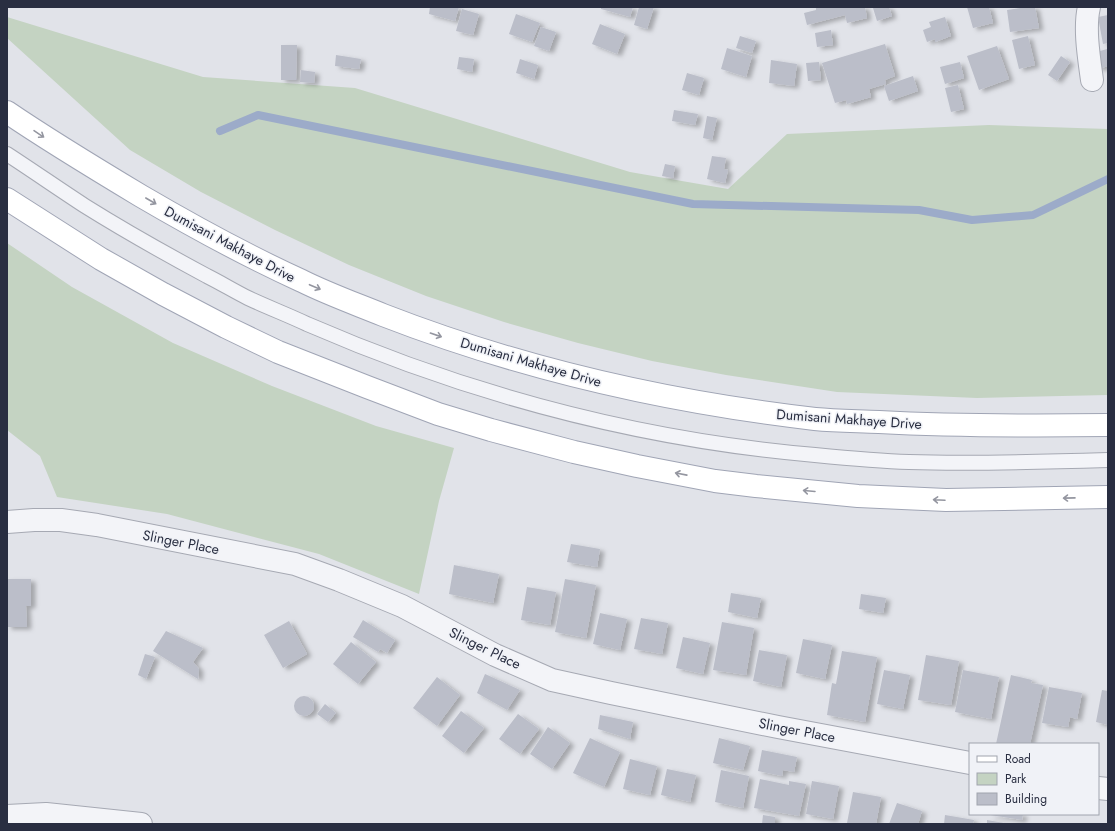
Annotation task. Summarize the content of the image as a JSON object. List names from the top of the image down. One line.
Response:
{"streets":{"main road":["Dumisani Makhaye Drive"],"street":["Slinger Place"]},"legend":["Road","Park","Building"]}
